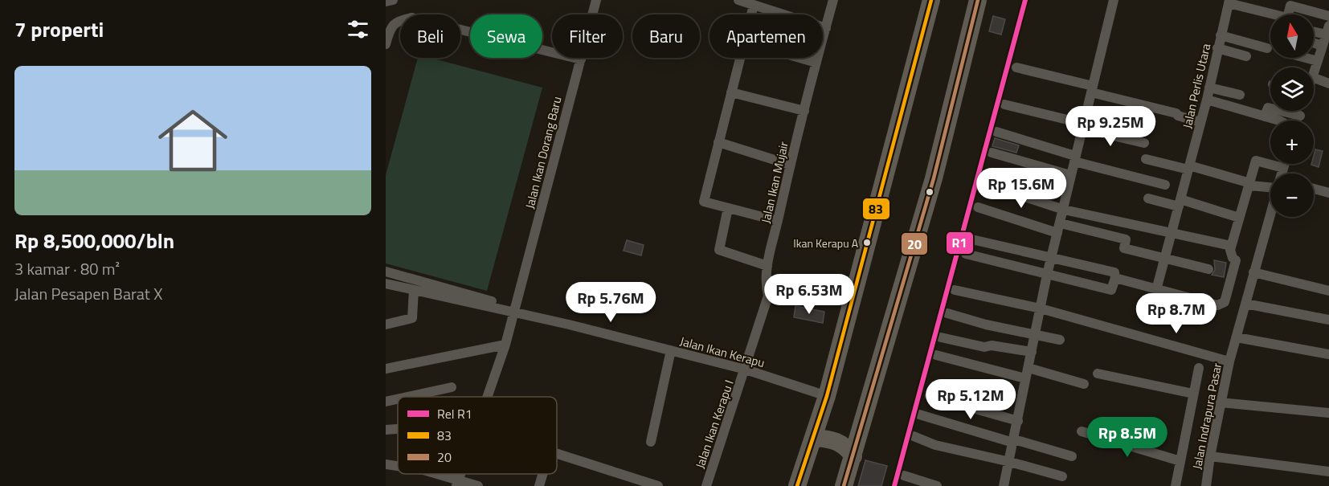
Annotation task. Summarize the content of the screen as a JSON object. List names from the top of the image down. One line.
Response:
{"streets":{"street":["Jalan Perlis Utara","Jalan Ikan Dorang Baru","Jalan Ikan Mujair","Jalan Ikan Kerapu","Jalan Indrapura Pasar","Jalan Ikan Kerapu I"]},"crossings":[["Jalan Ikan Dorang Baru","Jalan Ikan Kerapu"],["Jalan Ikan Mujair","Jalan Ikan Kerapu"],["Jalan Ikan Mujair","Jalan Ikan Kerapu I"],["Jalan Ikan Kerapu","Jalan Ikan Kerapu I"]],"places":["Ikan Kerapu A"],"lines":["rail line R1","transit line 83","transit line 20"],"legend":["Rel R1","83","20"],"north":"top","page":{"heading":"7 properti","map_buttons":["+","−"],"chip":["Beli","Sewa","Filter","Baru","Apartemen"],"list":[{"name":"Rp 8,500,000/bln","note":"3 kamar · 80 m² · Jalan Pesapen Barat X"}],"price":["Rp 9.25M","Rp 15.6M","Rp 6.53M","Rp 5.76M","Rp 8.7M","Rp 5.12M","Rp 8.5M"]}}
